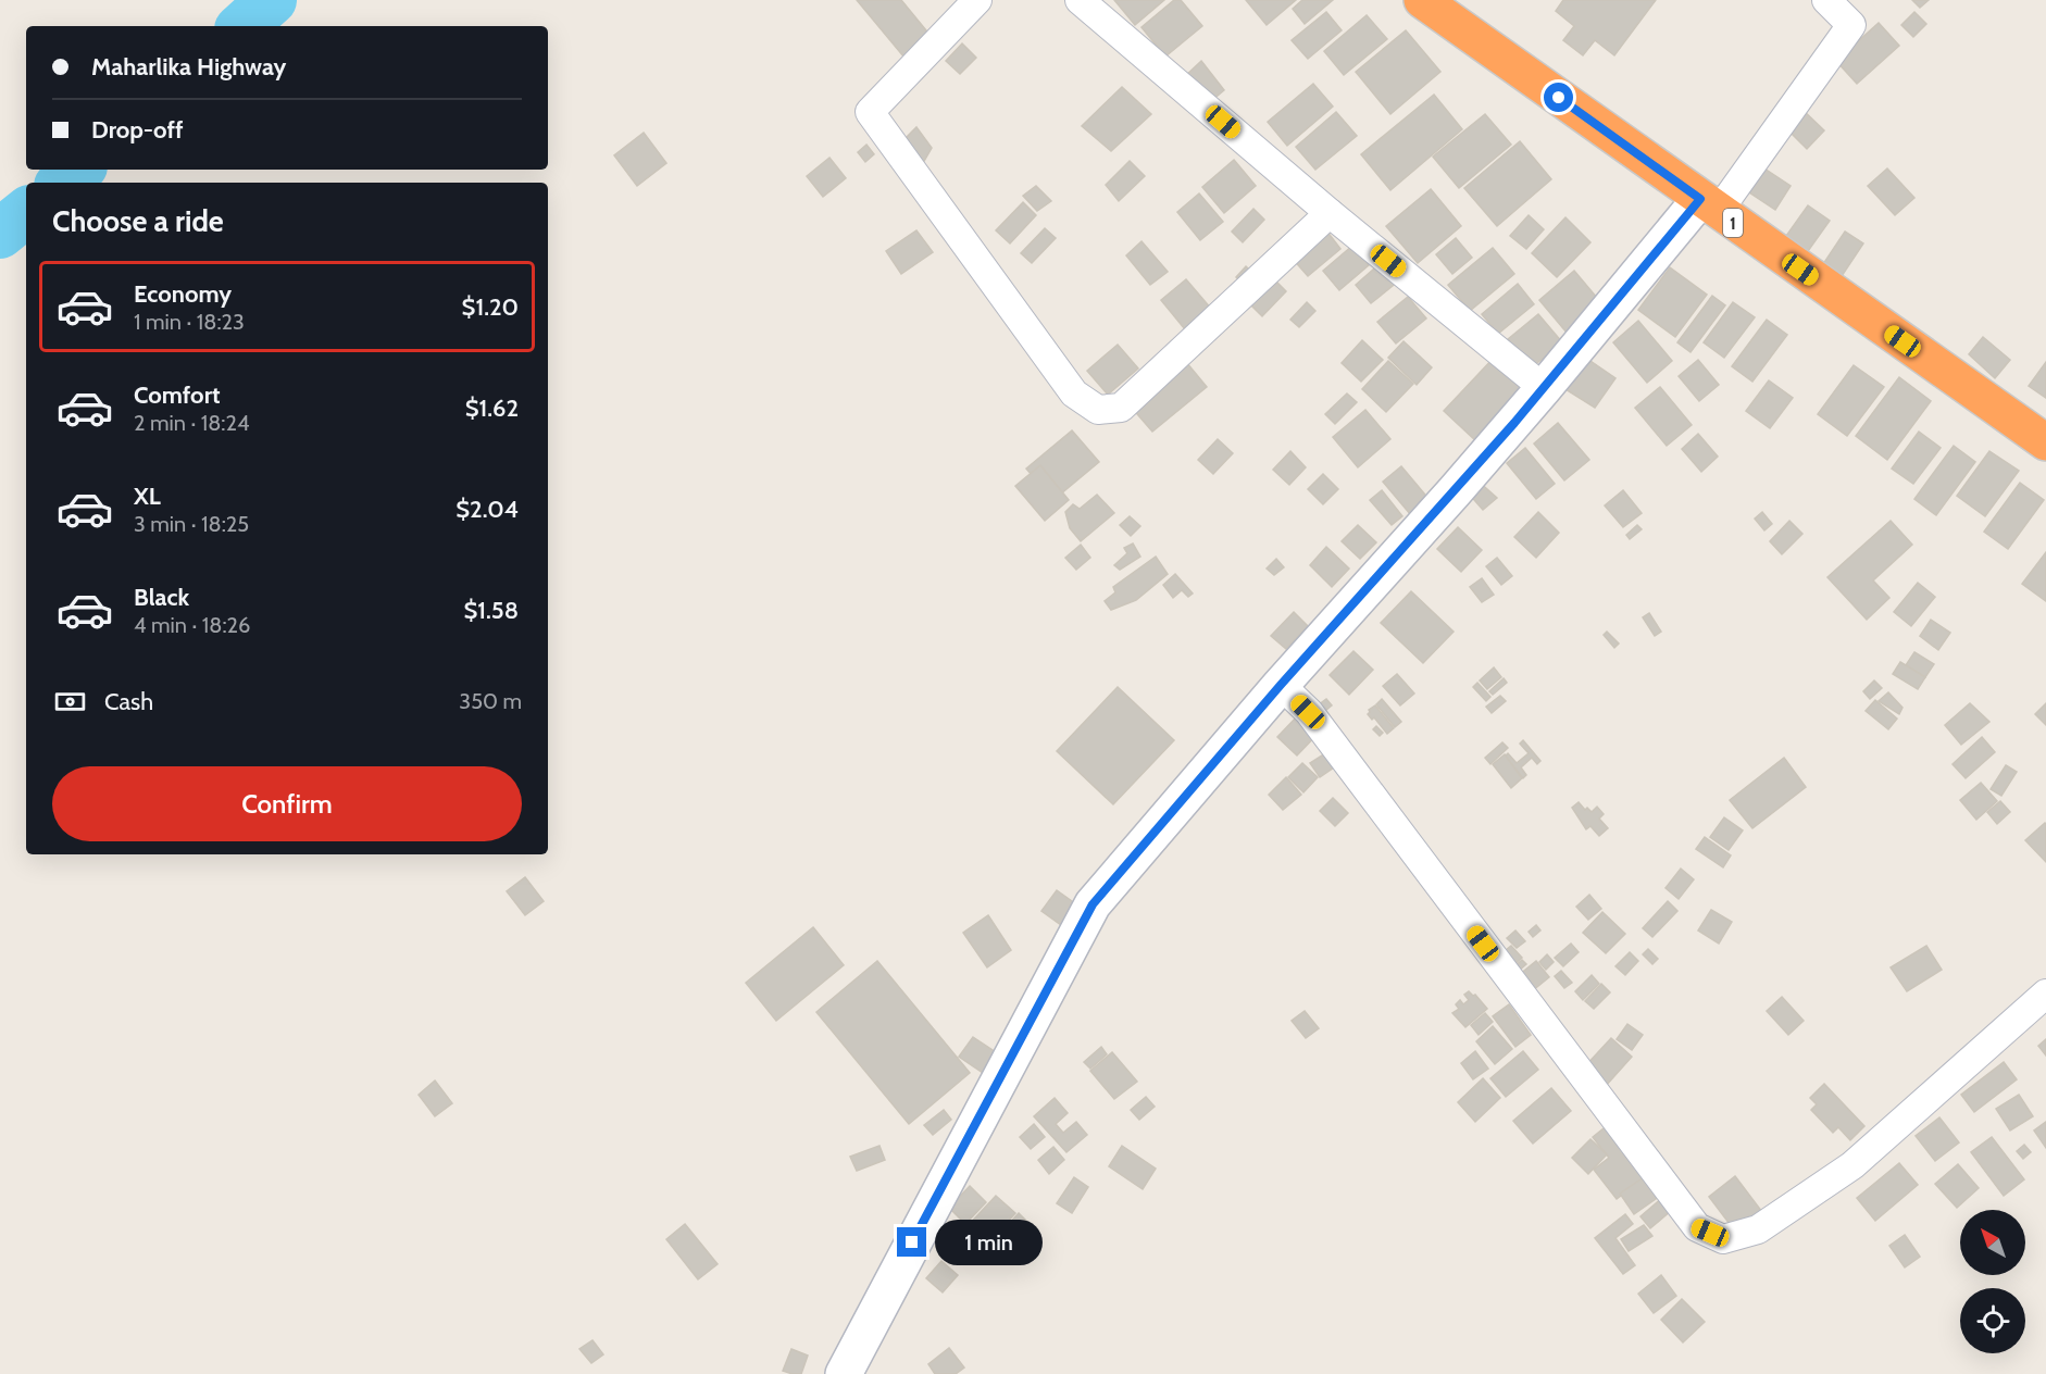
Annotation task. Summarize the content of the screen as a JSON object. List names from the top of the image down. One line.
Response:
{"streets":{"highway":["1"]},"north":"top left","page":{"banner":["Maharlika Highway","Drop-off"],"heading":"Choose a ride","list":[{"name":"Economy","note":"1 min · 18:23","value":"$1.20"},{"name":"Comfort","note":"2 min · 18:24","value":"$1.62"},{"name":"XL","note":"3 min · 18:25","value":"$2.04"},{"name":"Black","note":"4 min · 18:26","value":"$1.58"}],"pay":["Cash","350 m"],"buttons":"Confirm","bubble":"1 min"}}
